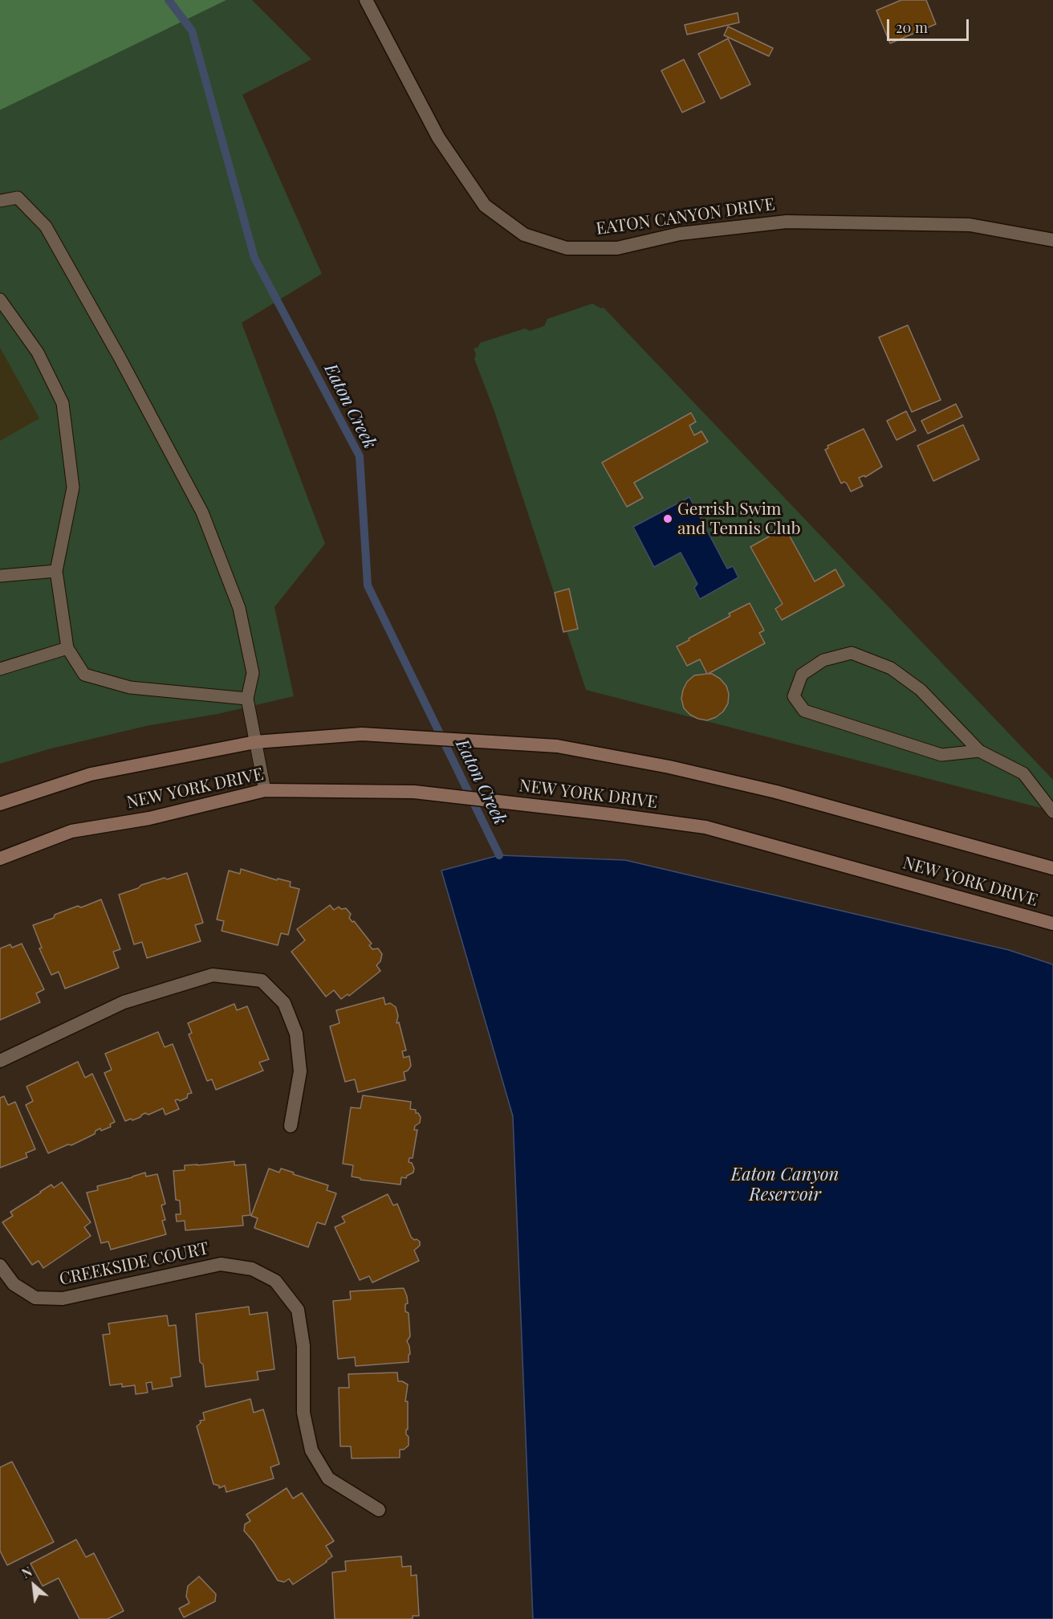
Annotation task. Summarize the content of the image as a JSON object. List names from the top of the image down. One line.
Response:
{"streets":{"main road":["NEW YORK DRIVE"],"street":["EATON CANYON DRIVE","CREEKSIDE COURT"]},"water":["Eaton Creek","Eaton Canyon Reservoir"],"places":["Gerrish Swim and Tennis Club"],"scale_bar":"20 m","north":"top left"}
